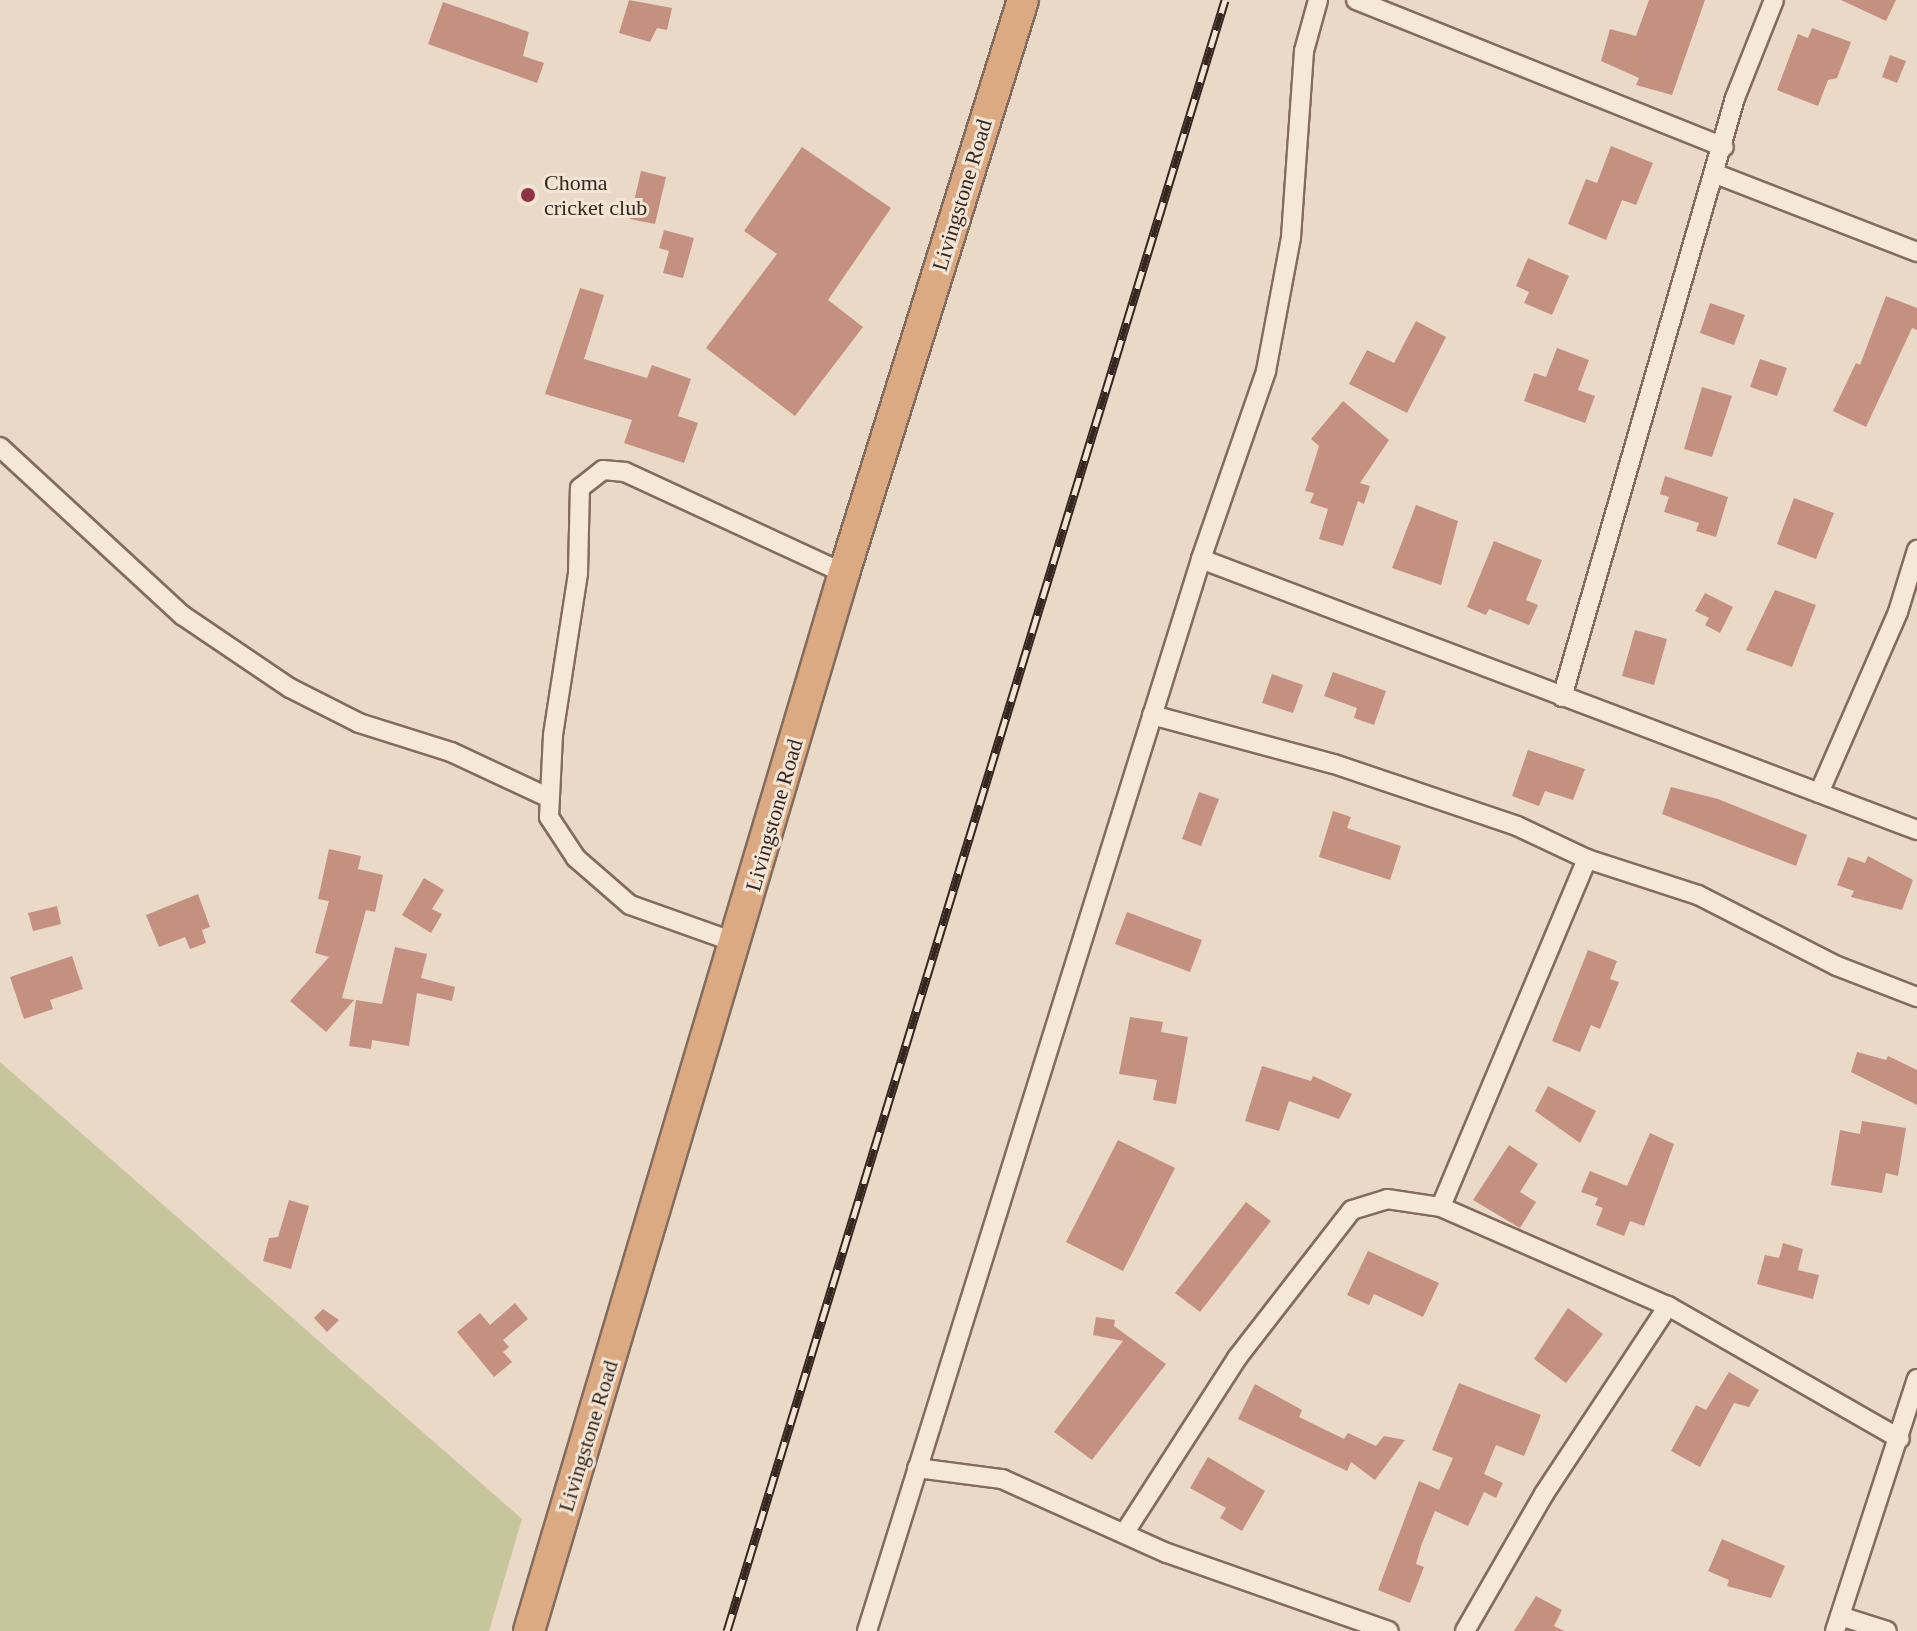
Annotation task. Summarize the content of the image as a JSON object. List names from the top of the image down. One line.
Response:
{"streets":{"highway":["Livingstone Road"]},"places":["Choma cricket club"]}
